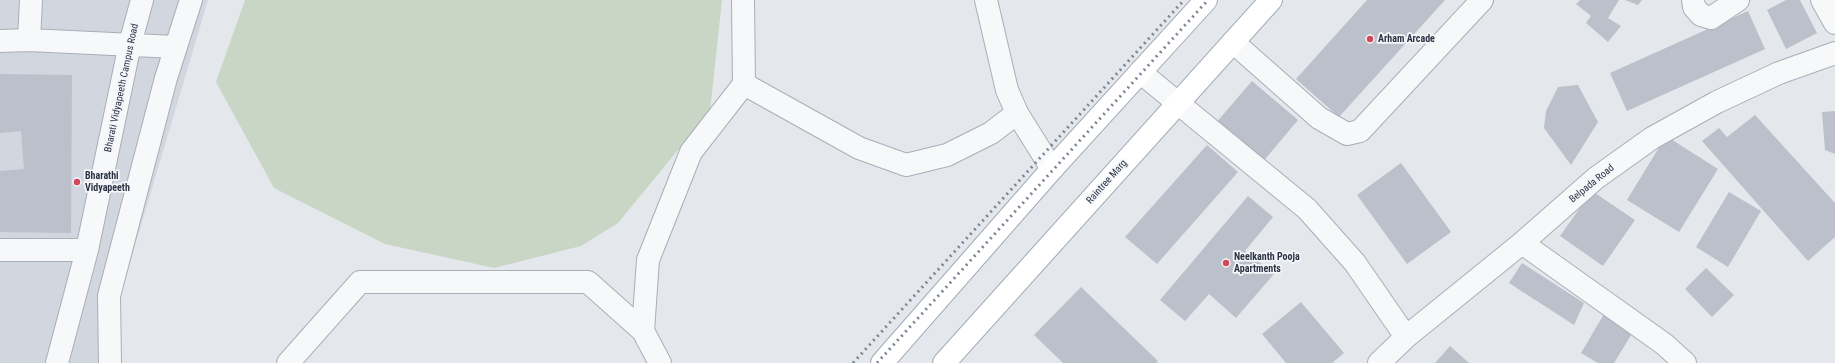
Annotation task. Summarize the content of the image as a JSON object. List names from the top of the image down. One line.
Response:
{"streets":{"main road":["Raintree Marg"],"street":["Bharati Vidyapeeth Campus Road","Belpada Road"]},"places":["Arham Arcade","Bharathi Vidyapeeth","Neelkanth Pooja Apartments"]}
